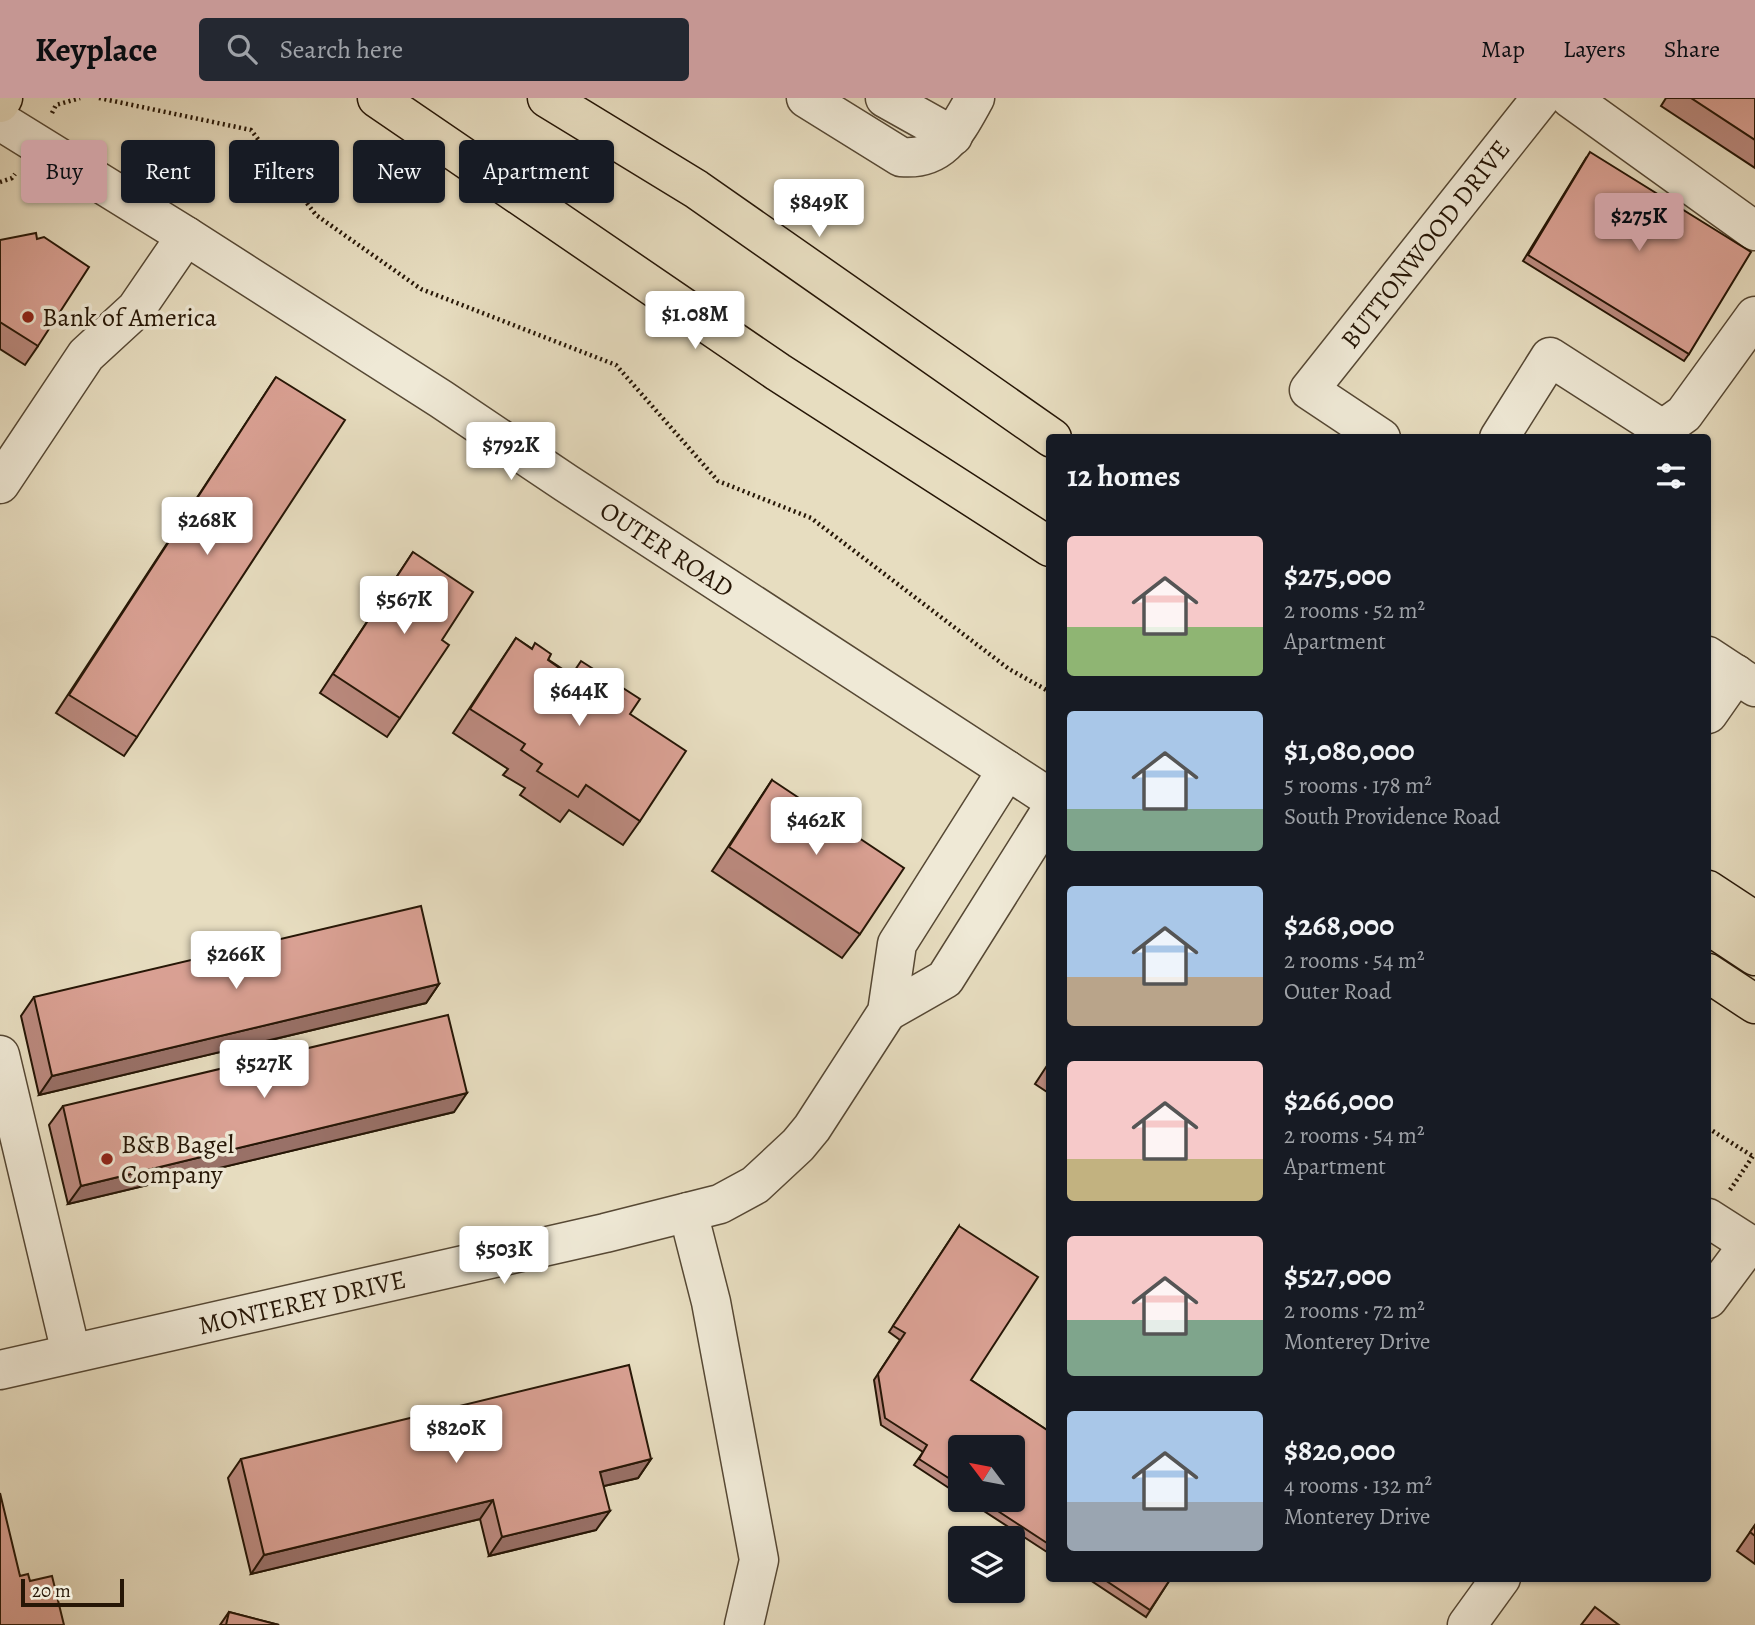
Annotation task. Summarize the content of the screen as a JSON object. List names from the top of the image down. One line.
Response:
{"streets":{"street":["BUTTONWOOD DRIVE","OUTER ROAD","MONTEREY DRIVE"]},"crossings":[["OUTER ROAD","MONTEREY DRIVE"]],"places":["Bank of America","B&B Bagel Company"],"scale_bar":"20 m","north":"top left","page":{"header":"Keyplace","search":"Search here","nav":["Map","Layers","Share"],"chip":["Buy","Rent","Filters","New","Apartment"],"price":["$849K","$275K","$1.08M","$792K","$268K","$567K","$644K","$462K","$266K","$527K","$503K","$820K"],"heading":"12 homes","list":[{"name":"$275,000","note":"2 rooms · 52 m² · Apartment"},{"name":"$1,080,000","note":"5 rooms · 178 m² · South Providence Road"},{"name":"$268,000","note":"2 rooms · 54 m² · Outer Road"},{"name":"$266,000","note":"2 rooms · 54 m² · Apartment"},{"name":"$527,000","note":"2 rooms · 72 m² · Monterey Drive"},{"name":"$820,000","note":"4 rooms · 132 m² · Monterey Drive"}],"scale":"20 m"}}
